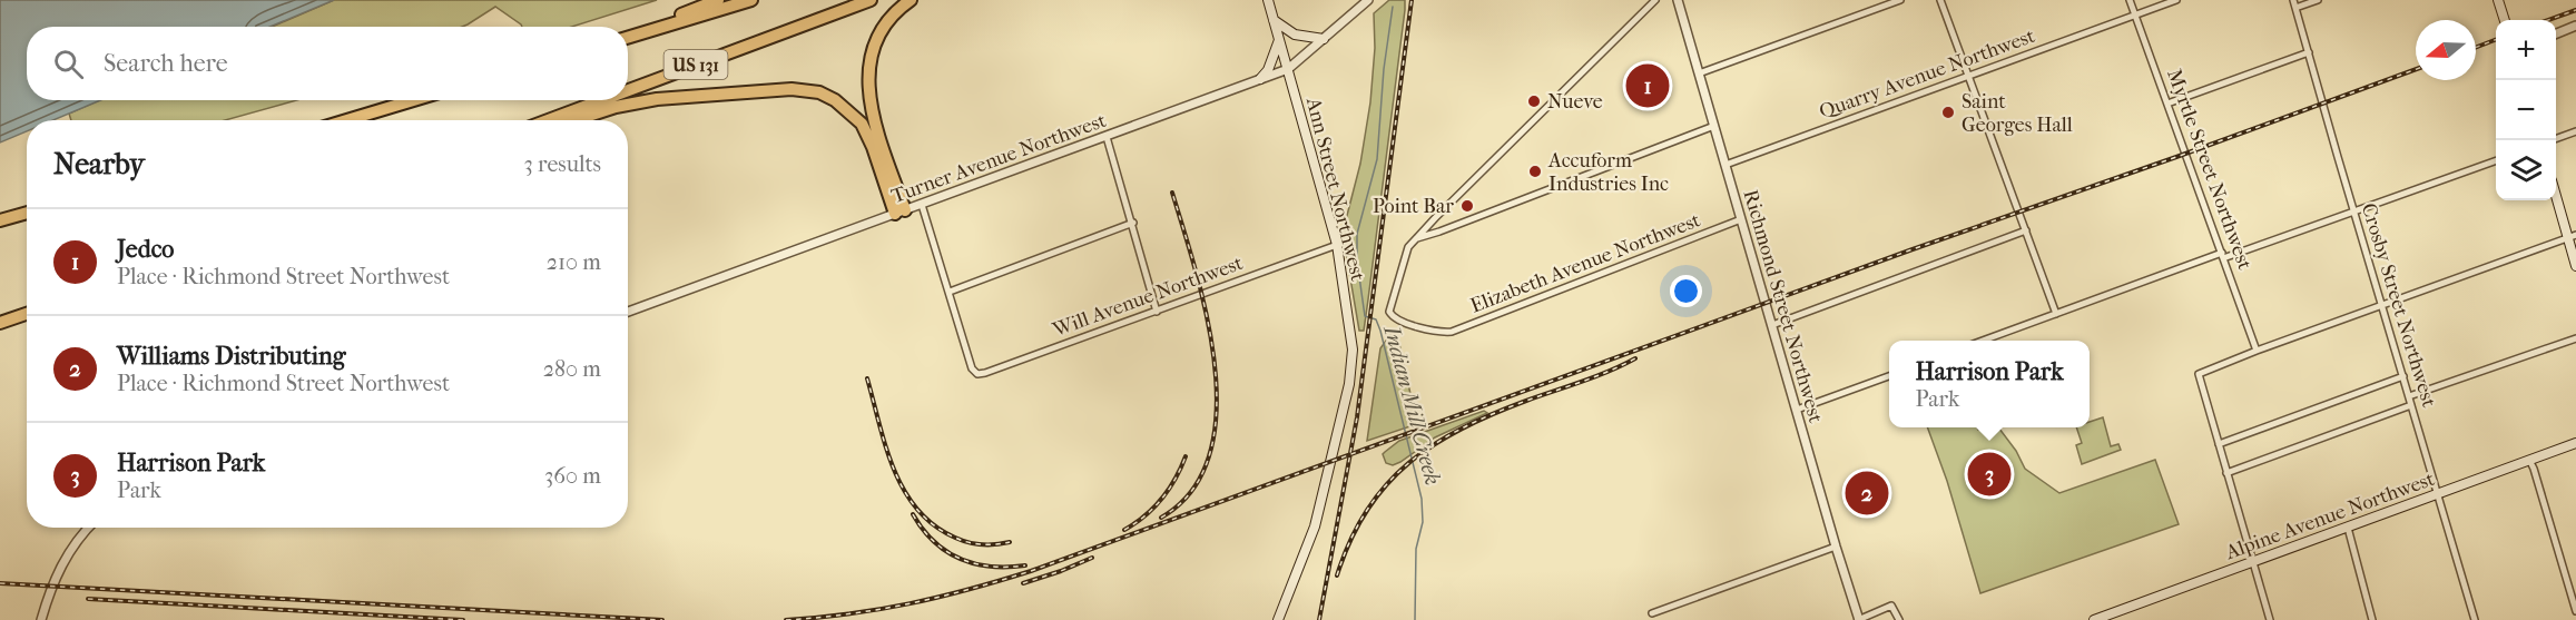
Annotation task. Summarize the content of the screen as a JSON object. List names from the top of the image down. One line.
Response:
{"streets":{"highway":["US 131"],"main road":["Ann Street Northwest","Alpine Avenue Northwest"],"street":["Quarry Avenue Northwest","Turner Avenue Northwest","Myrtle Street Northwest","Elizabeth Avenue Northwest","Will Avenue Northwest","Crosby Street Northwest","Richmond Street Northwest"]},"crossings":[["Quarry Avenue Northwest","Myrtle Street Northwest"],["Quarry Avenue Northwest","Richmond Street Northwest"],["Turner Avenue Northwest","Ann Street Northwest"],["Ann Street Northwest","Will Avenue Northwest"],["Elizabeth Avenue Northwest","Richmond Street Northwest"],["Crosby Street Northwest","Alpine Avenue Northwest"]],"water":["Indian Mill Creek"],"places":["Nueve","Saint Georges Hall","Accuform Industries Inc","Point Bar"],"north":"left","page":{"map_buttons":["+","−"],"search":"Search here","pins":["1","3","2"],"heading":["Nearby","3 results"],"list":[{"mark":"1","name":"Jedco","note":"Place · Richmond Street Northwest","value":"210 m"},{"mark":"2","name":"Williams Distributing","note":"Place · Richmond Street Northwest","value":"280 m"},{"mark":"3","name":"Harrison Park","note":"Park","value":"360 m"}],"popup":["Harrison Park","Park"]}}
